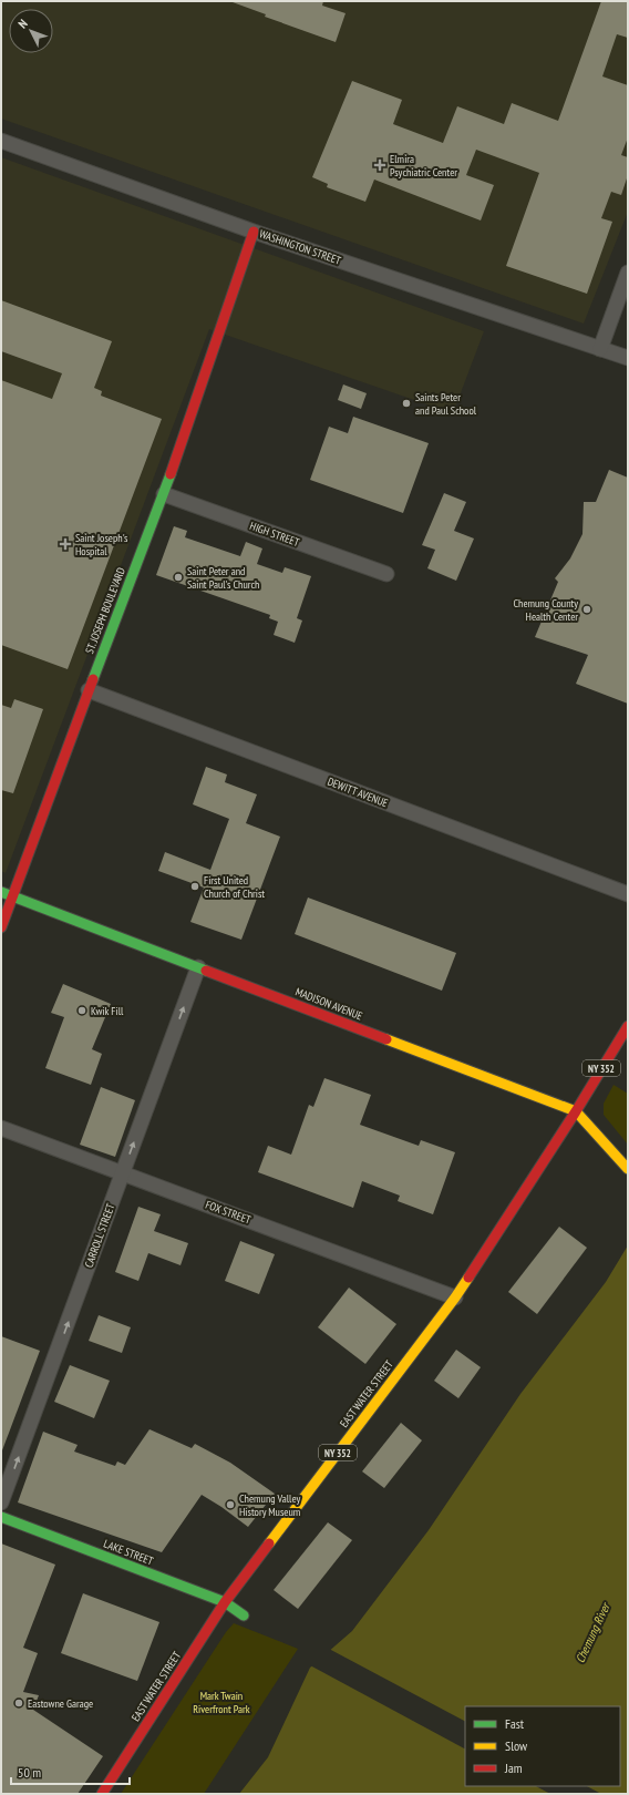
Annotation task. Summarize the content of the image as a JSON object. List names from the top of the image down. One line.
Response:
{"streets":{"main road":["ST. JOSEPH BOULEVARD","MADISON AVENUE","NY 352","EAST WATER STREET","LAKE STREET"],"street":["WASHINGTON STREET","HIGH STREET","DEWITT AVENUE","FOX STREET","CARROLL STREET"]},"crossings":[["WASHINGTON STREET","ST. JOSEPH BOULEVARD"],["HIGH STREET","ST. JOSEPH BOULEVARD"],["ST. JOSEPH BOULEVARD","DEWITT AVENUE"],["ST. JOSEPH BOULEVARD","MADISON AVENUE"],["MADISON AVENUE","CARROLL STREET"],["MADISON AVENUE","EAST WATER STREET"],["FOX STREET","CARROLL STREET"],["FOX STREET","EAST WATER STREET"],["EAST WATER STREET","LAKE STREET"]],"one_way":["CARROLL STREET"],"water":["Chemung River"],"parks":["Mark Twain Riverfront Park"],"places":{"health":["Elmira Psychiatric Center","Saint Joseph's Hospital"],"other":["Saints Peter and Paul School","Saint Peter and Saint Paul's Church","Chemung County Health Center","First United Church of Christ","Kwik Fill","Chemung Valley History Museum","Eastowne Garage"]},"legend":["Fast","Slow","Jam"],"scale_bar":"50 m","north":"top left"}
